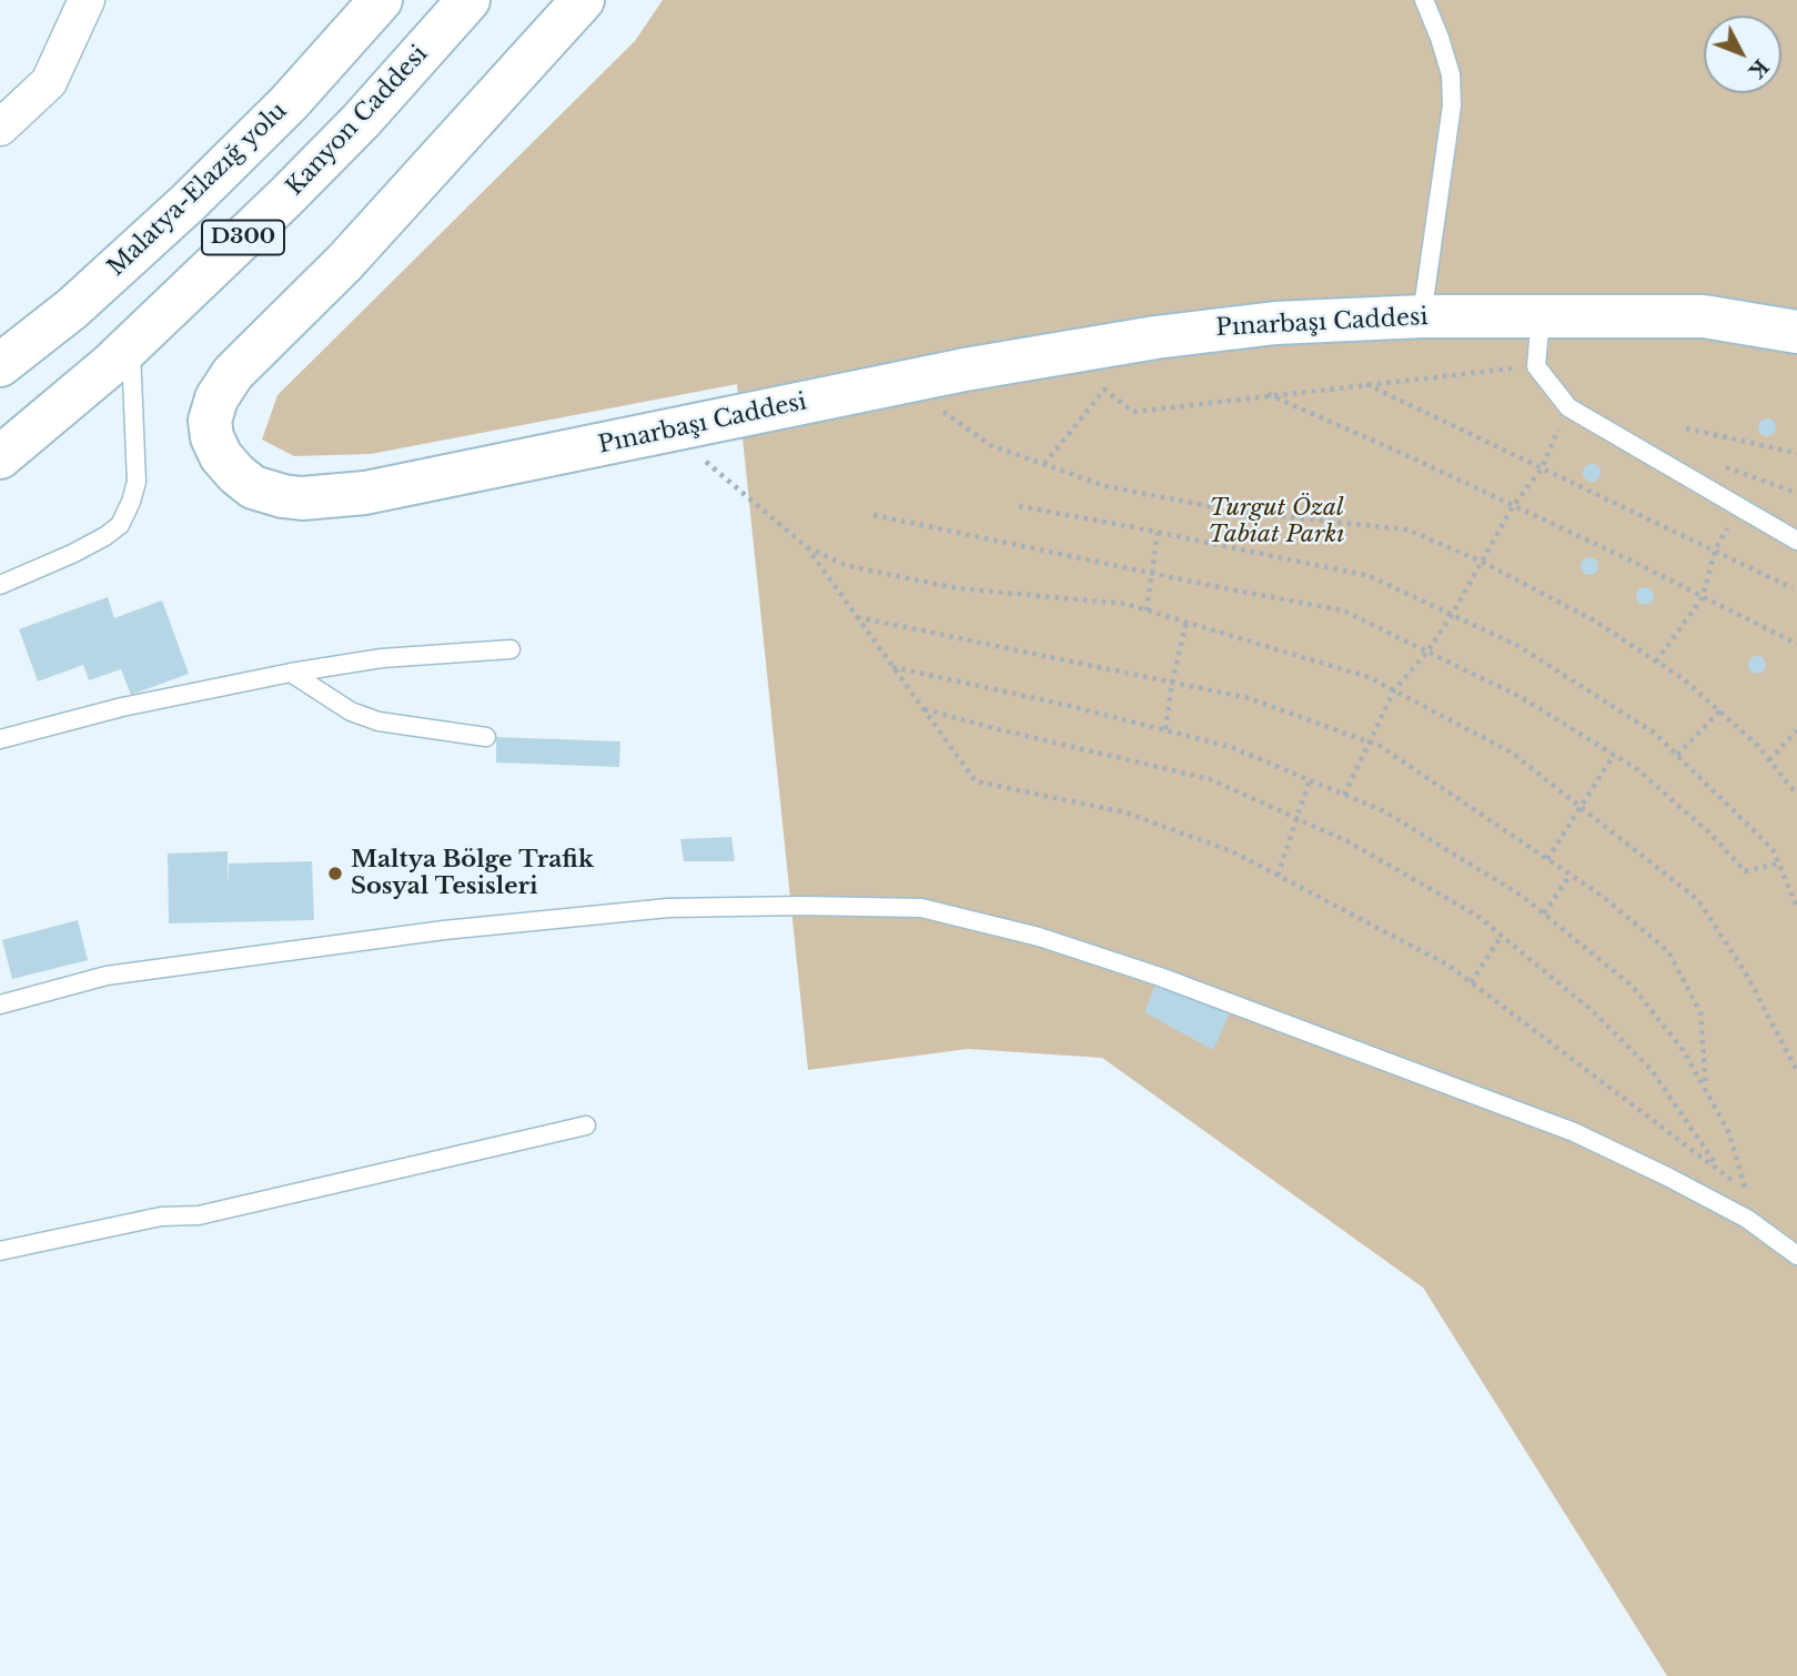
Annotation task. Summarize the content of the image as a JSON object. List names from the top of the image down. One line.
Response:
{"streets":{"main road":["Kanyon Caddesi","Malatya-Elazığ yolu","D300","Pınarbaşı Caddesi"]},"parks":["Turgut Özal Tabiat Parkı"],"places":["Maltya Bölge Trafik Sosyal Tesisleri"],"north":"bottom right"}
